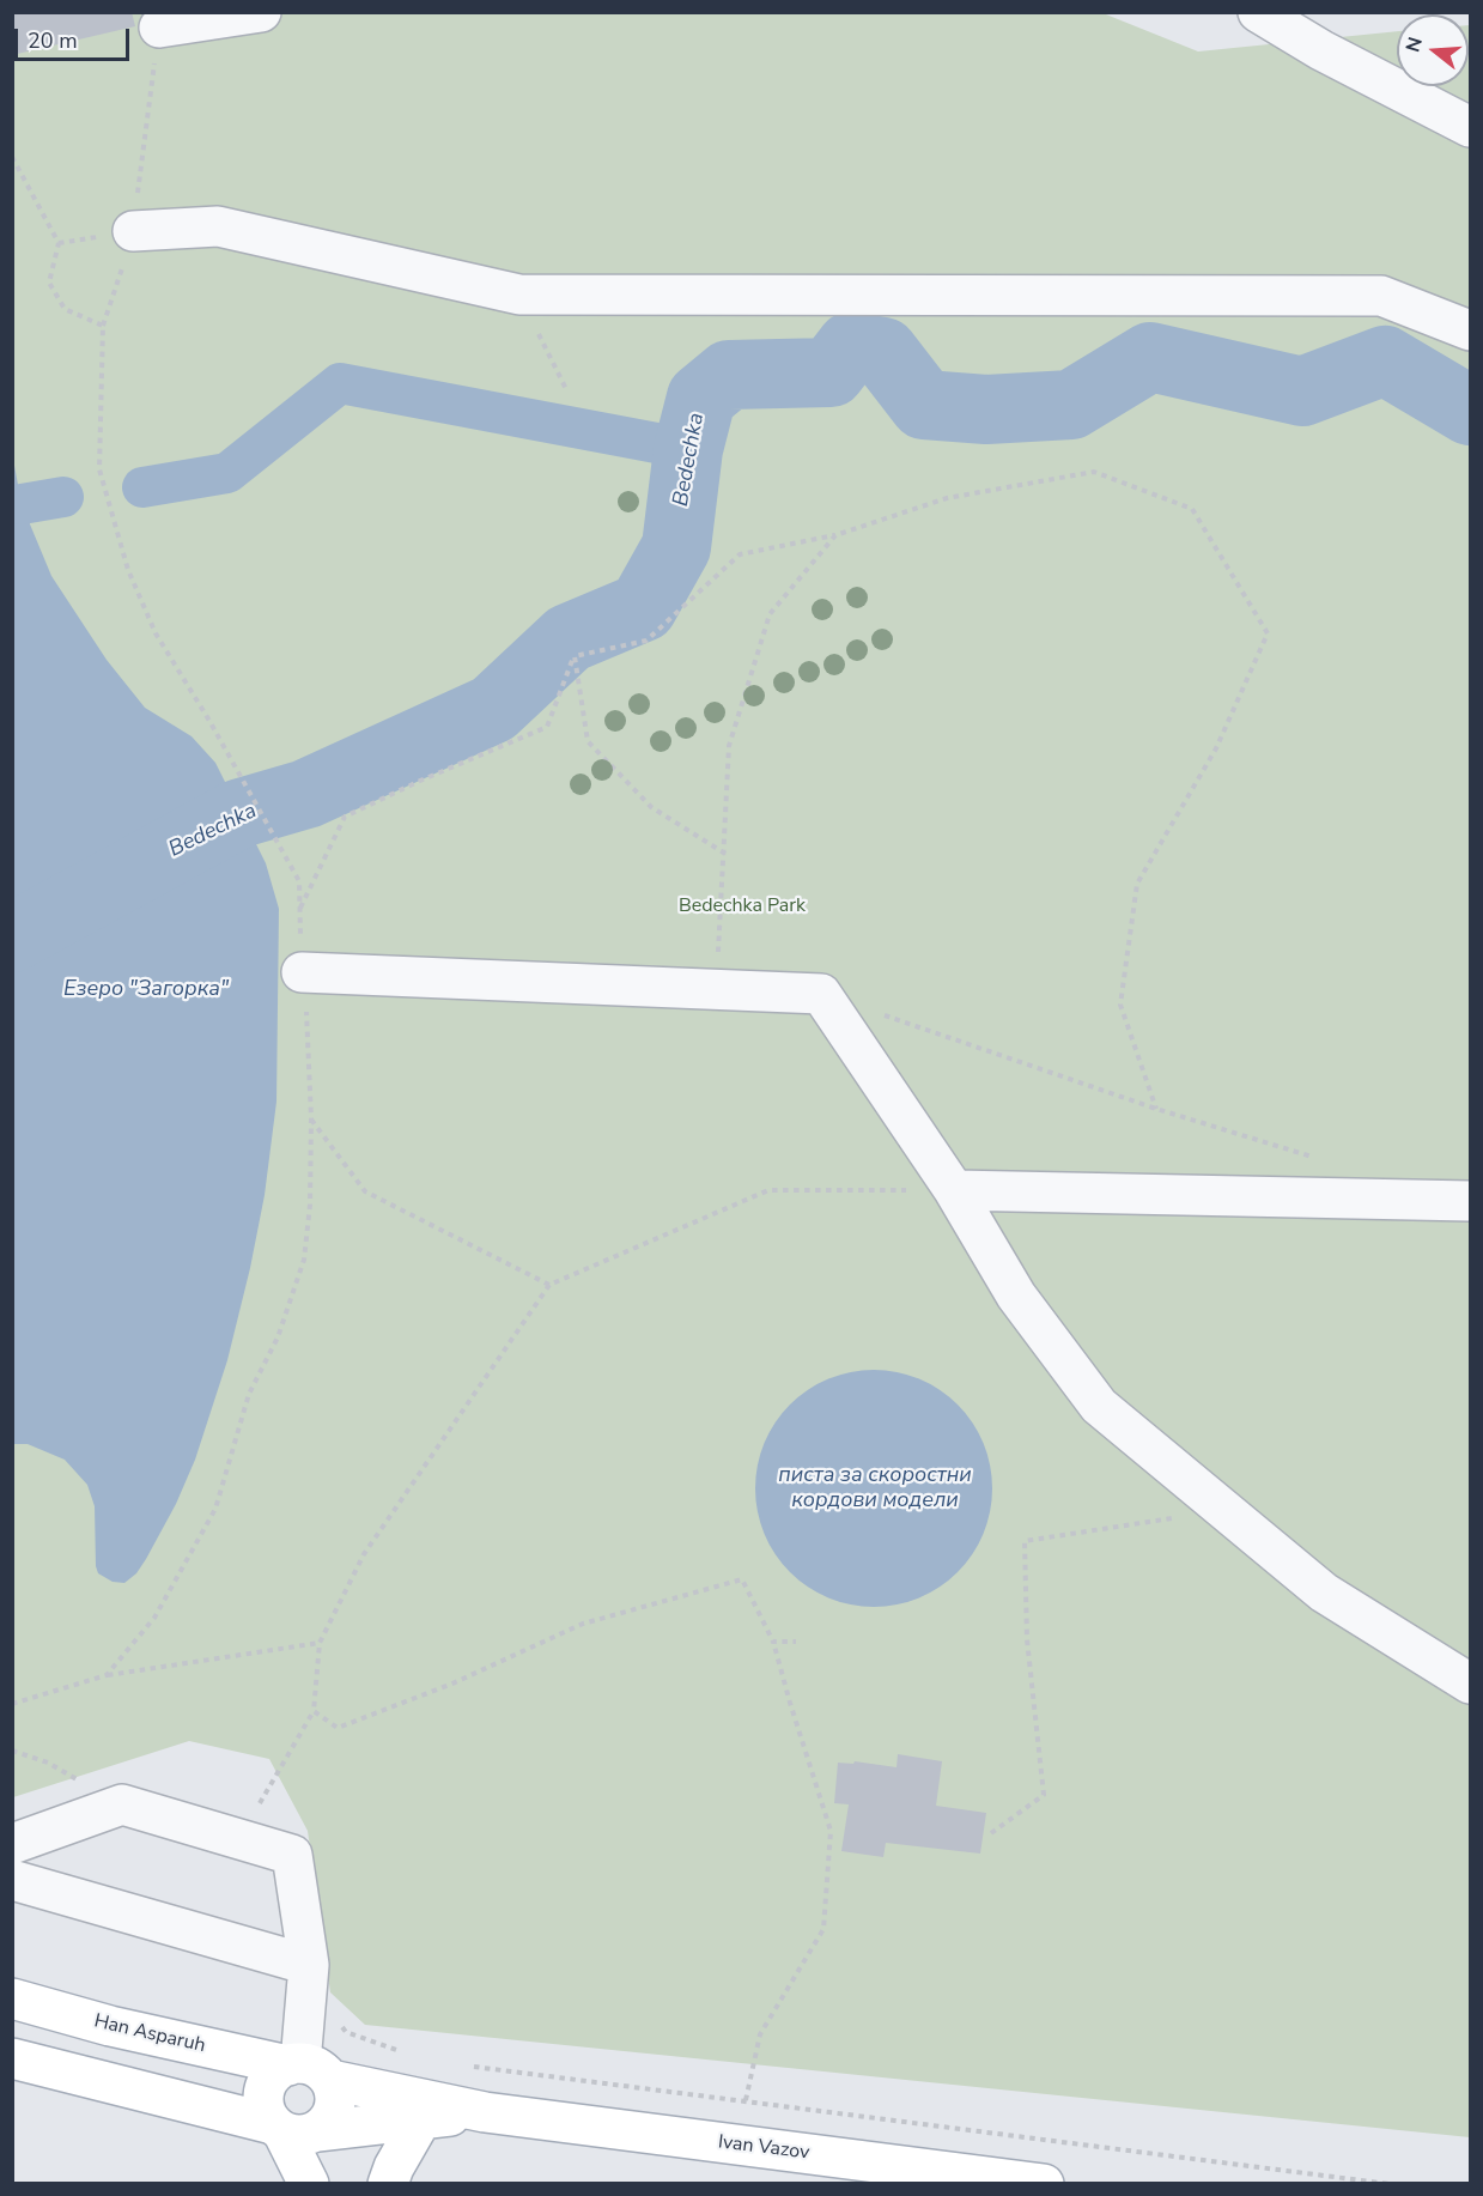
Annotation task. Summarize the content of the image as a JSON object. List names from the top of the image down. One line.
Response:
{"streets":{"main road":["Han Asparuh","Ivan Vazov"]},"crossings":[["Han Asparuh","Ivan Vazov"]],"water":["Bedechka","Езеро \"Загорка\"","писта за скоростни кордови модели"],"parks":["Bedechka Park"],"scale_bar":"20 m","north":"left"}
